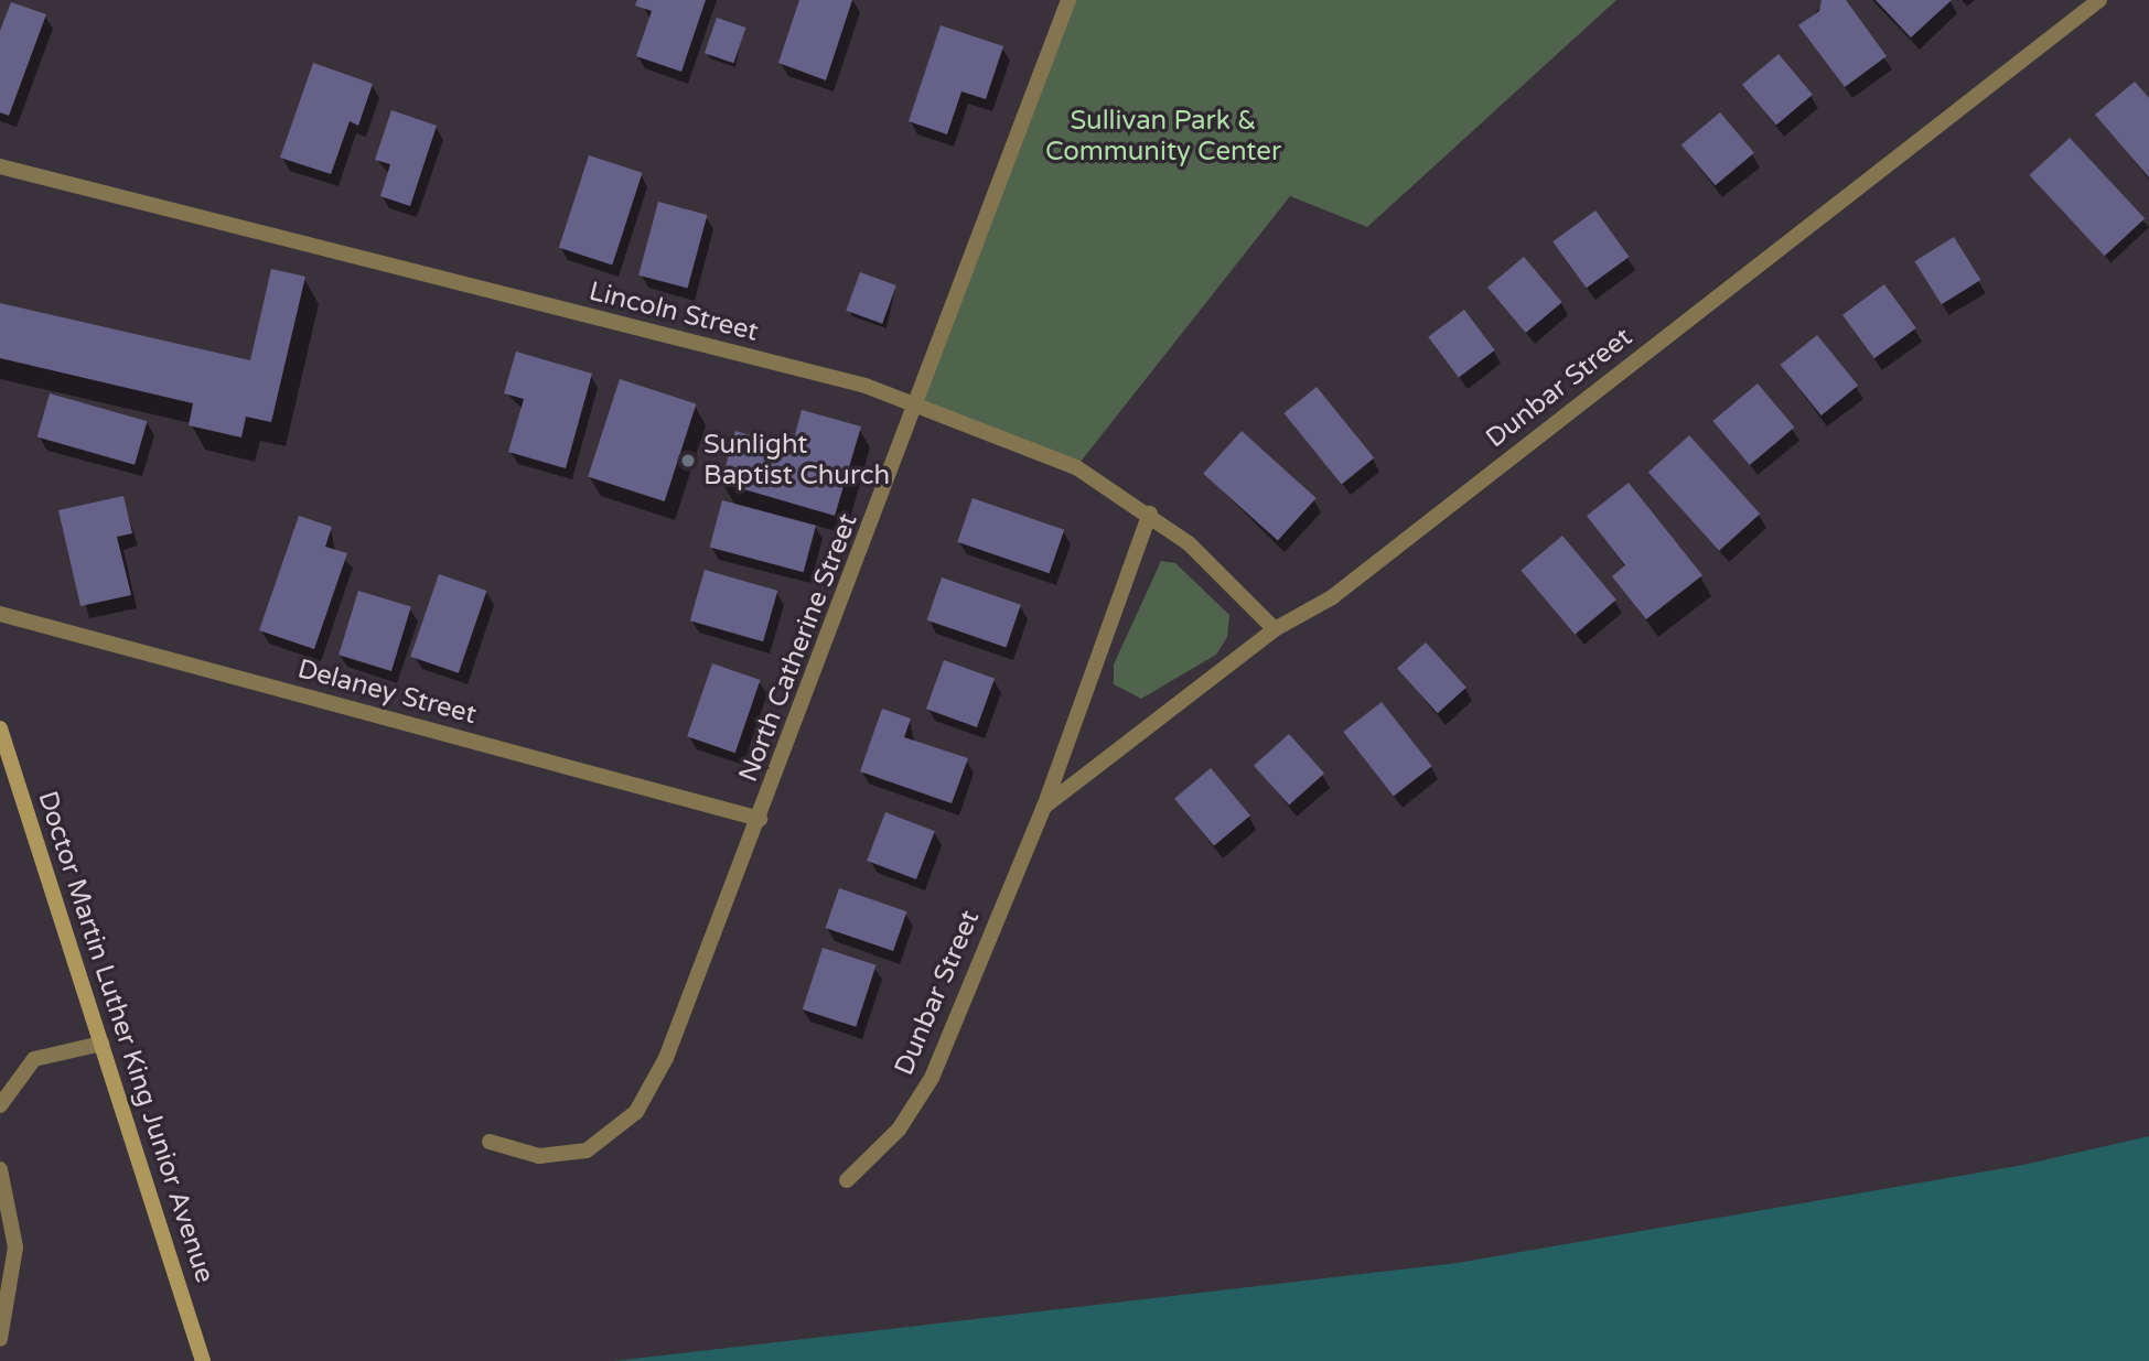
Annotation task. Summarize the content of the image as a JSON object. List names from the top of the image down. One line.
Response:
{"streets":{"main road":["Doctor Martin Luther King Junior Avenue"],"street":["Lincoln Street","Dunbar Street","North Catherine Street","Delaney Street"]},"crossings":[["Lincoln Street","Dunbar Street"],["Lincoln Street","North Catherine Street"],["North Catherine Street","Delaney Street"]],"parks":["Sullivan Park & Community Center"],"places":["Sunlight Baptist Church"]}
